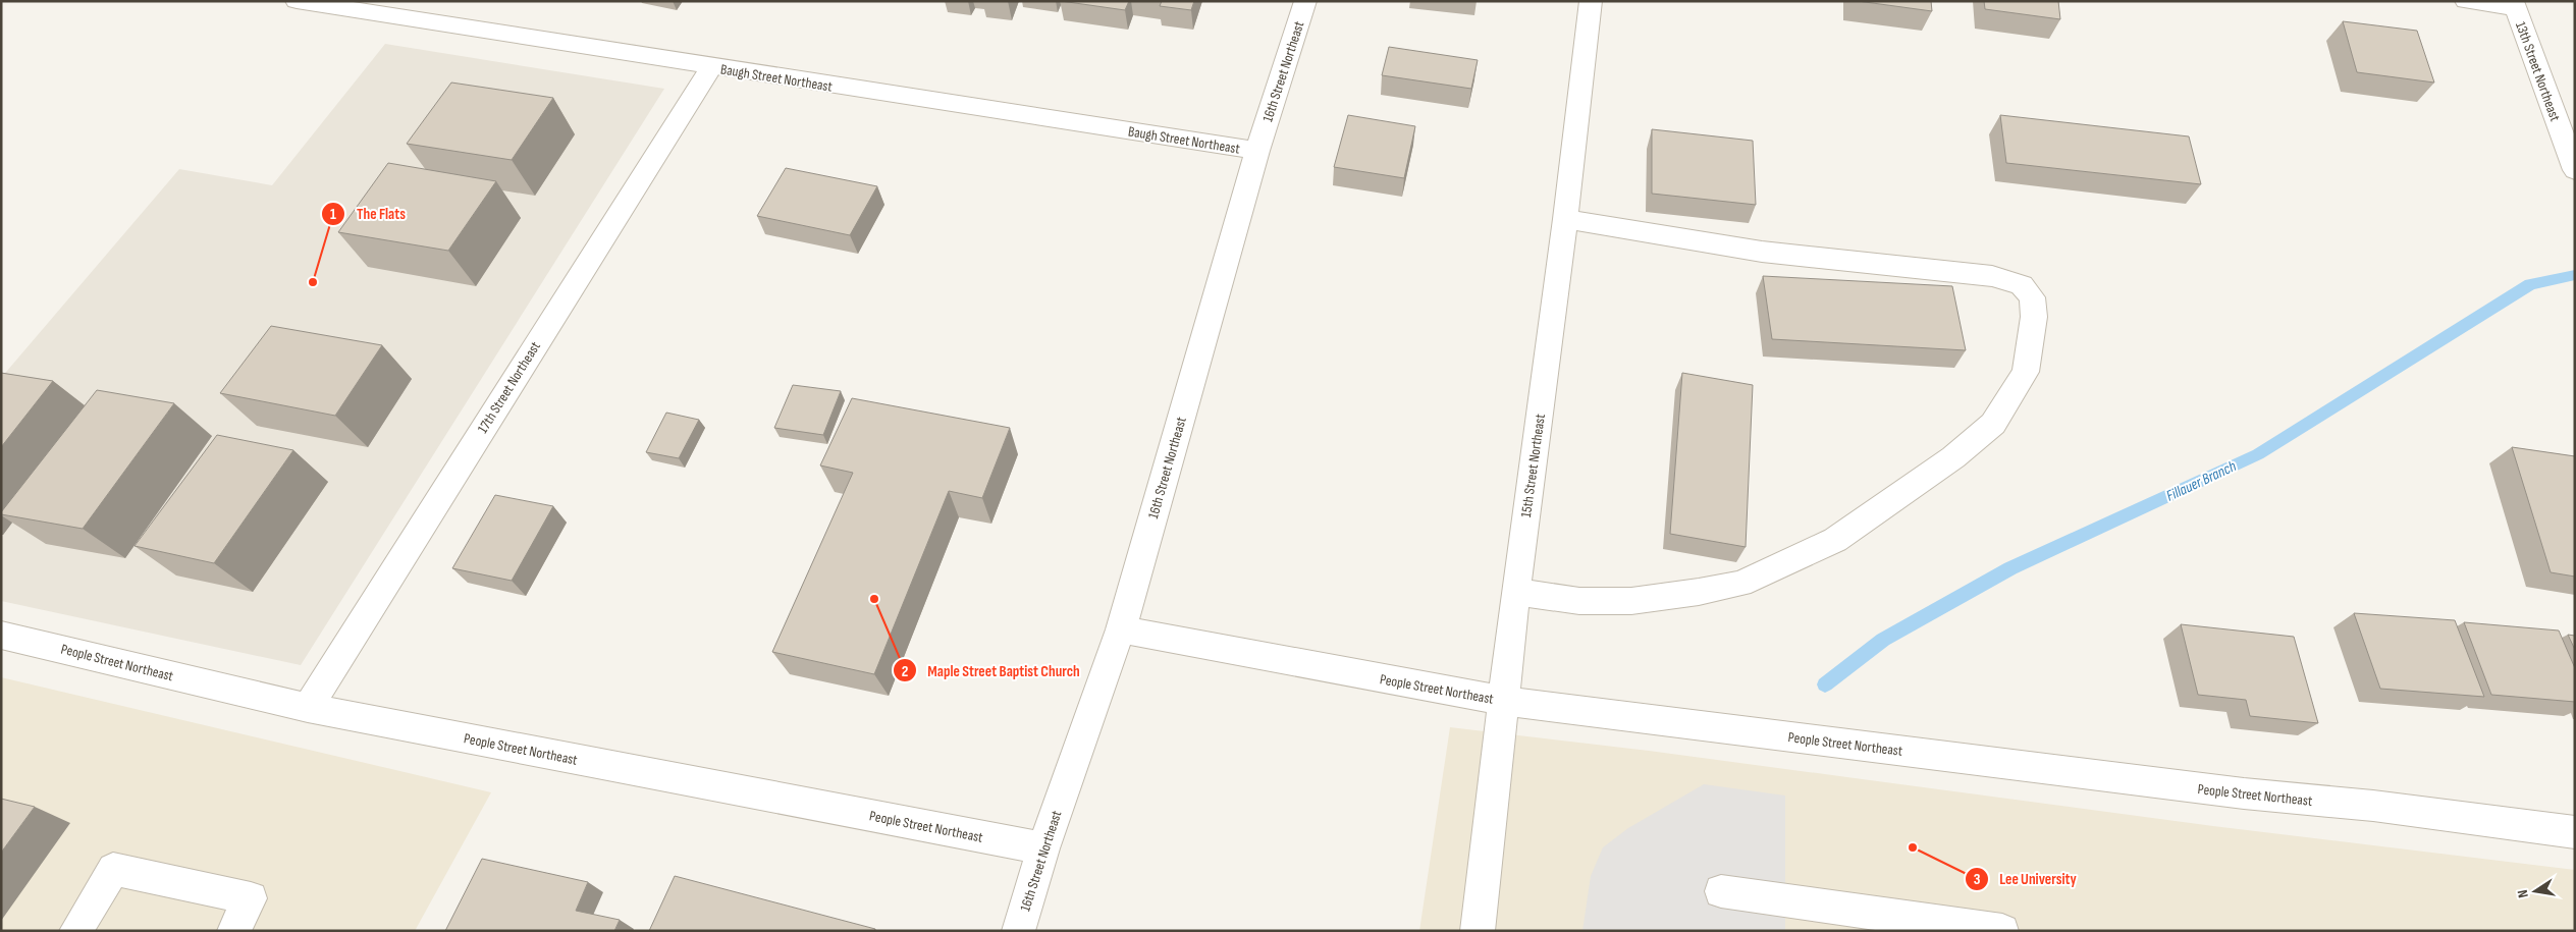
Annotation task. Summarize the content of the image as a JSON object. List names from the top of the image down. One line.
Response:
{"streets":{"street":["16th Street Northeast","13th Street Northeast","Baugh Street Northeast","17th Street Northeast","15th Street Northeast","People Street Northeast"]},"crossings":[["16th Street Northeast","Baugh Street Northeast"],["16th Street Northeast","People Street Northeast"],["Baugh Street Northeast","17th Street Northeast"],["17th Street Northeast","People Street Northeast"],["15th Street Northeast","People Street Northeast"]],"water":["Fillauer Branch"],"places":["The Flats","Maple Street Baptist Church","Lee University"],"north":"left"}
